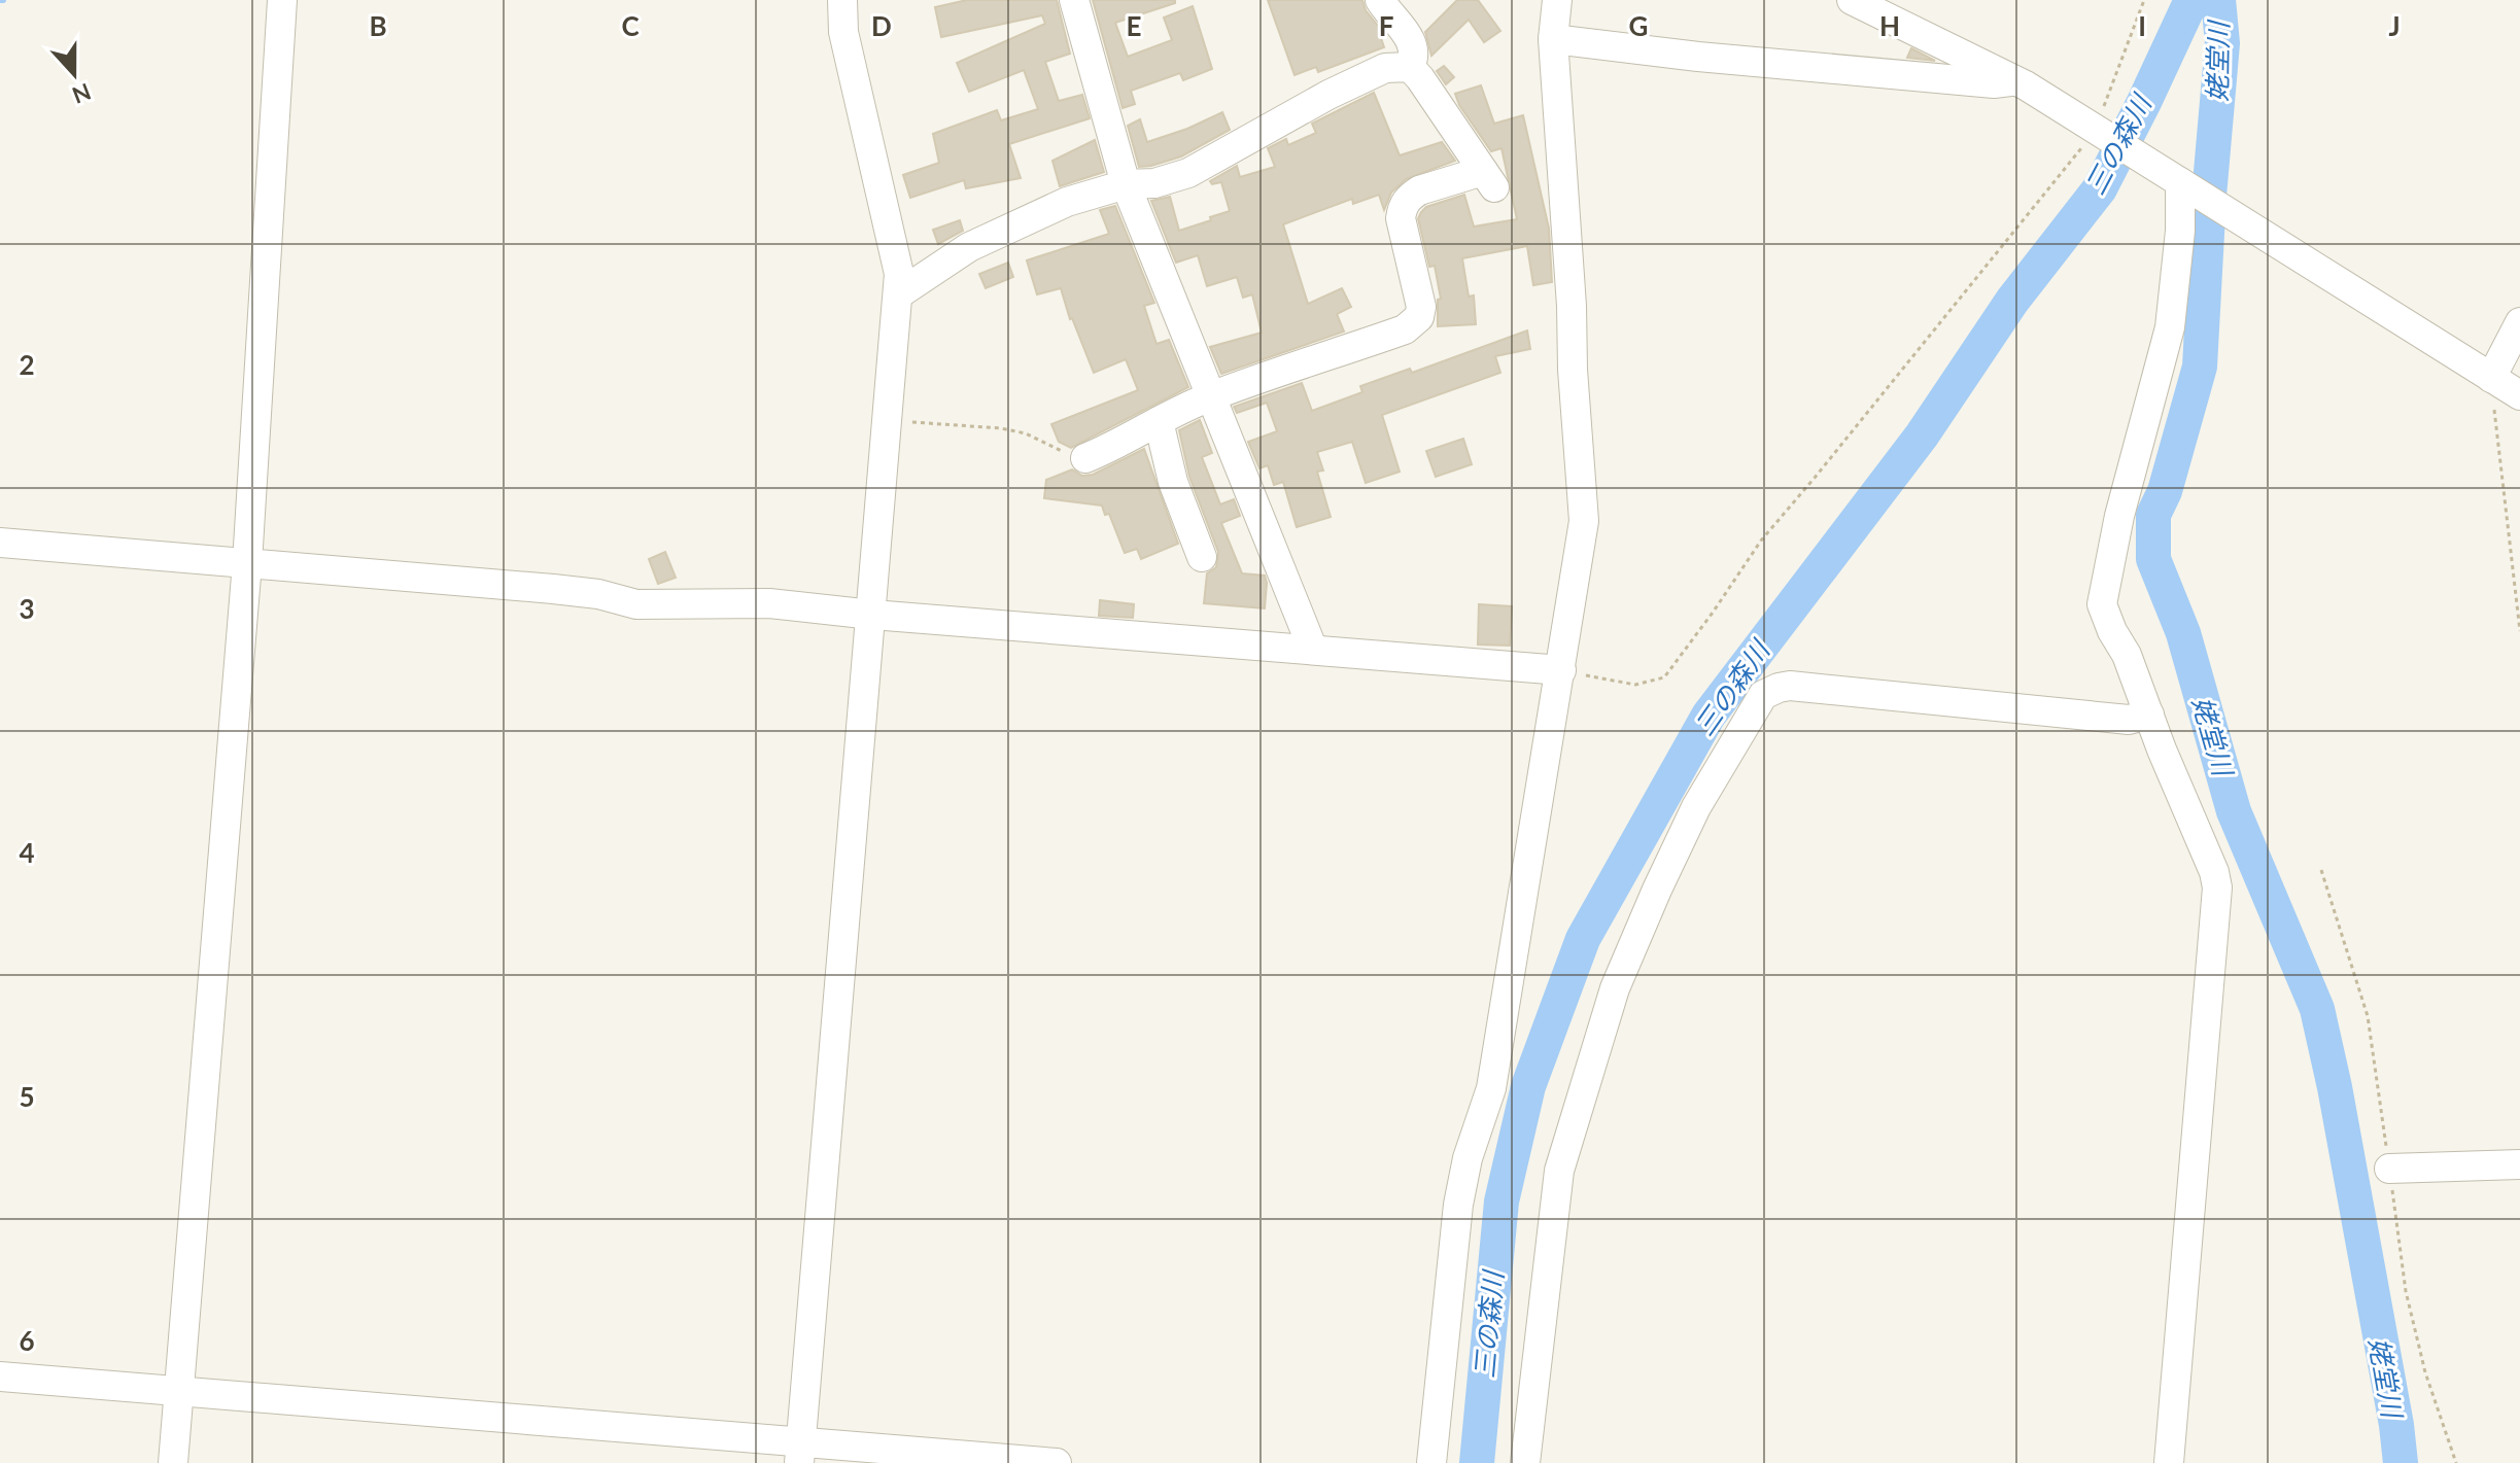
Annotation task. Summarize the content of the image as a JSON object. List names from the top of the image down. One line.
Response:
{"water":["姥堂川","三の森川"],"north":"bottom","grid":{"columns":["B","C","D","E","F","G","H","I","J"],"rows":["2","3","4","5","6"]}}
